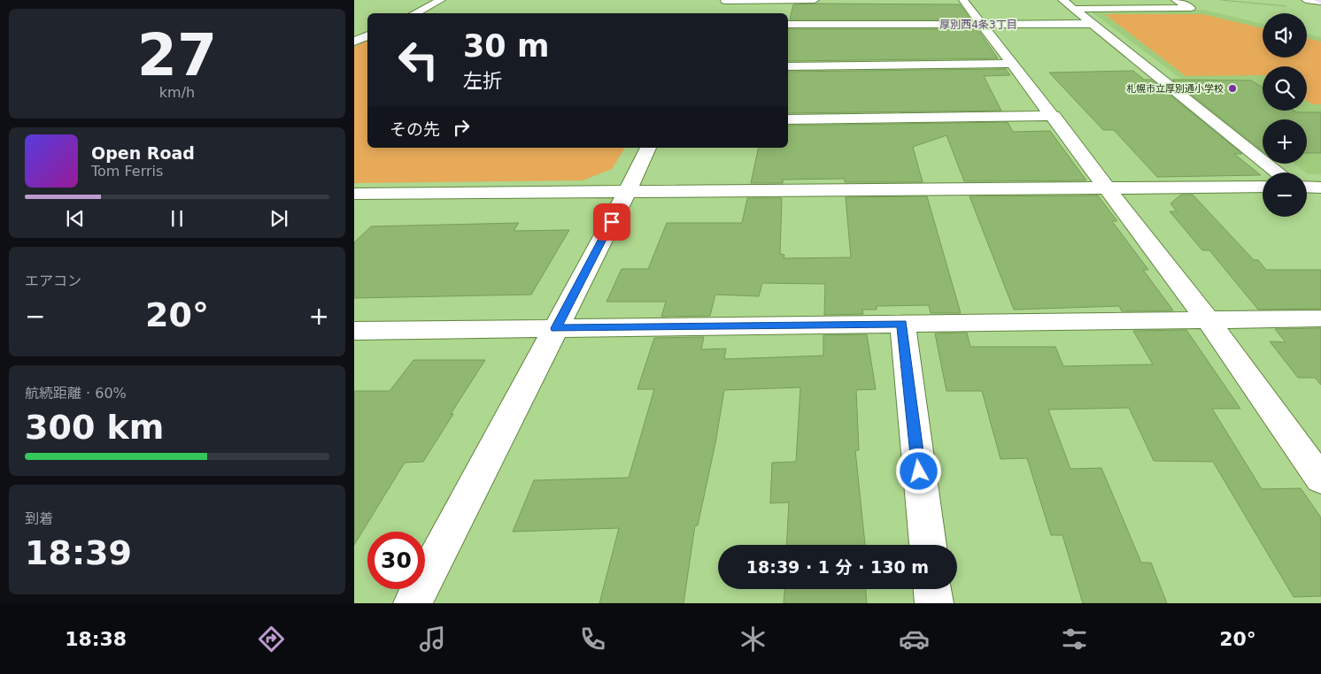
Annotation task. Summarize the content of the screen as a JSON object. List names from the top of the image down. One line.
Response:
{"districts":["厚別西4条3丁目"],"places":["札幌市立厚別通小学校"],"page":{"tile":[["27","km/h"],"エアコン",["航続距離 · 60%","300 km"],["到着","18:39"]],"map_buttons":["+","−"],"turn":["30 m","左折"],"then":"その先","song":["Open Road","Tom Ferris"],"heat":["−","20°","+"],"limit":"30","trip":"18:39 · 1 分 · 130 m","tabs":["18:38","20°"]}}
